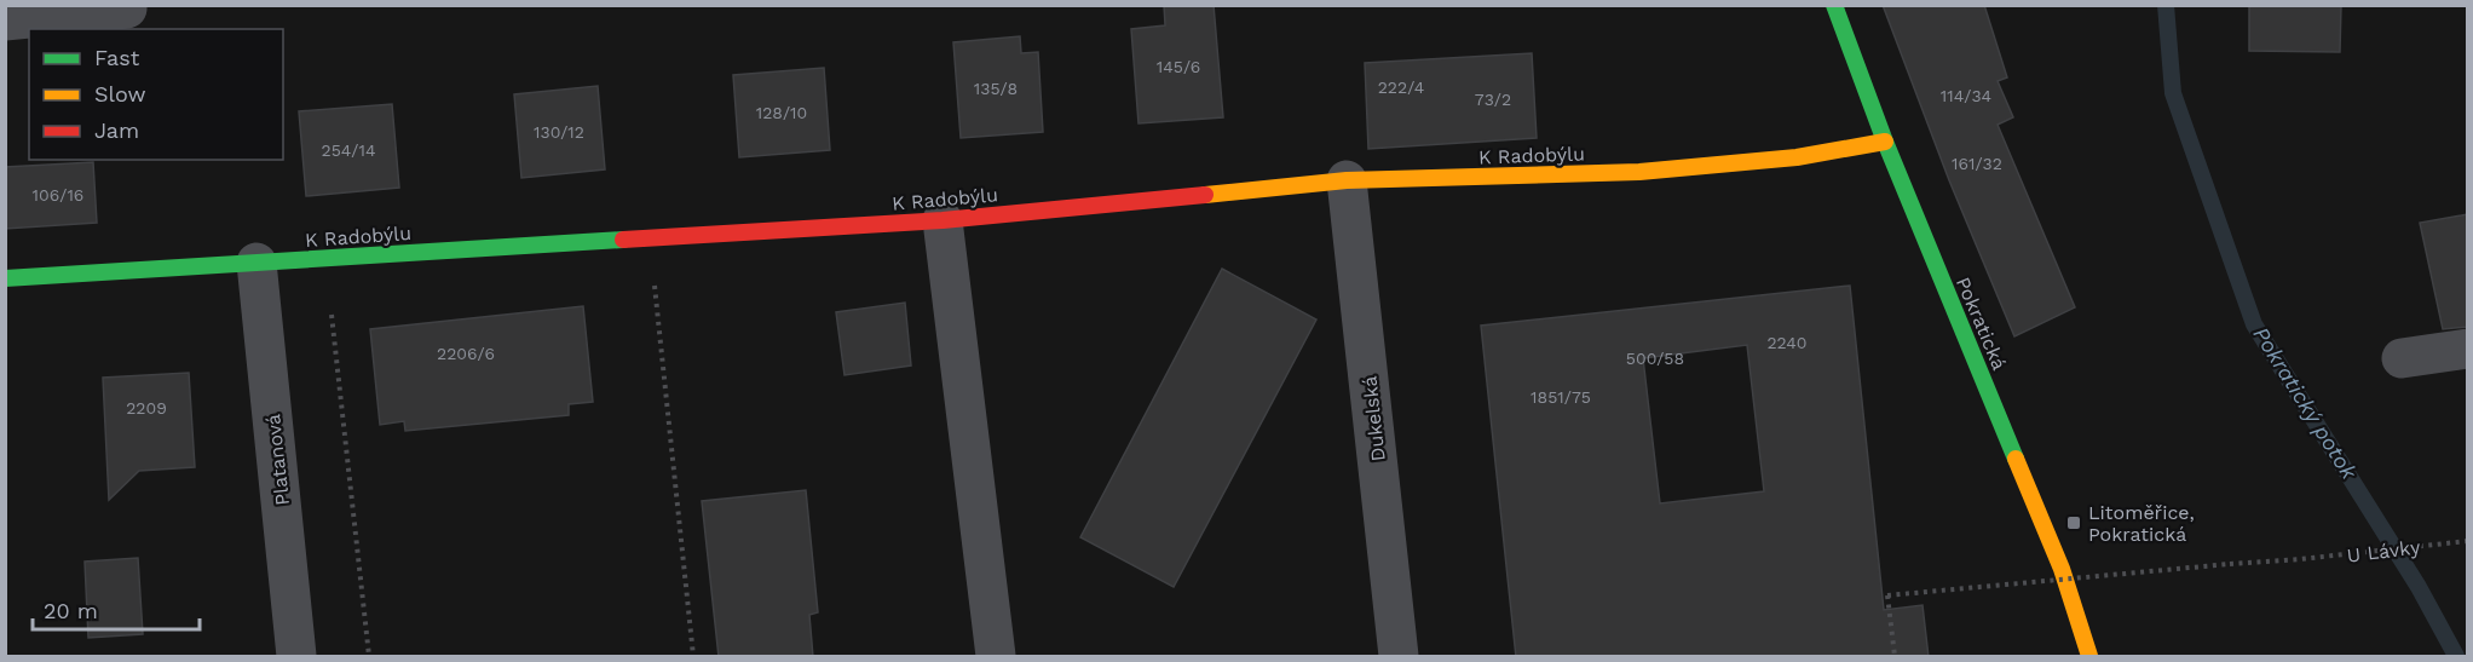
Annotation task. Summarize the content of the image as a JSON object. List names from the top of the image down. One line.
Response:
{"streets":{"street":["K Radobýlu","Pokratická","Dukelská","Platanová"],"path":["U Lávky"]},"crossings":[["K Radobýlu","Pokratická"],["K Radobýlu","Dukelská"],["K Radobýlu","Platanová"]],"water":["Pokratický potok"],"places":{"transit":["Litoměřice, Pokratická"]},"house_numbers":["145/6","222/4","135/8","114/34","73/2","128/10","130/12","254/14","161/32","106/16","2240","2206/6","500/58","1851/75","2209"],"legend":["Fast","Slow","Jam"],"scale_bar":"20 m"}
